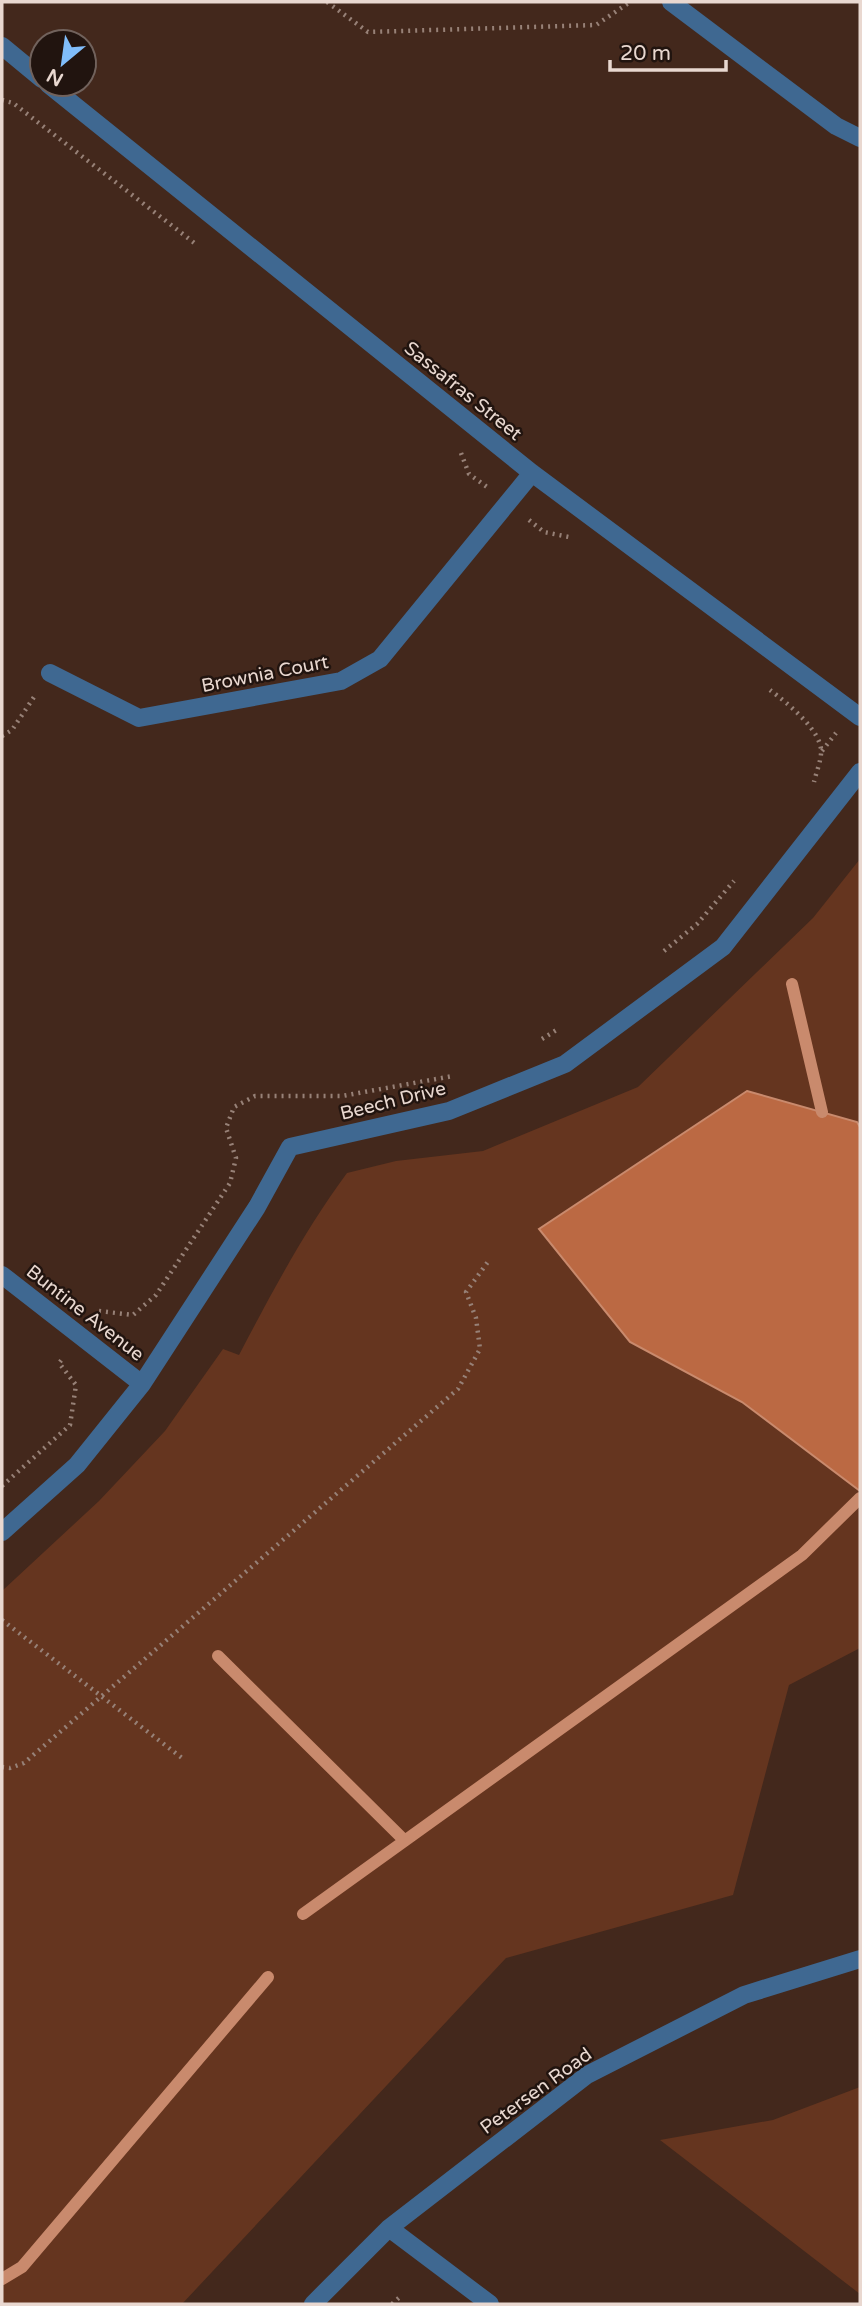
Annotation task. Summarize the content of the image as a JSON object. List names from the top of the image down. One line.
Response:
{"streets":{"street":["Sassafras Street","Brownia Court","Beech Drive","Buntine Avenue","Petersen Road"]},"crossings":[["Sassafras Street","Brownia Court"],["Beech Drive","Buntine Avenue"]],"scale_bar":"20 m","north":"bottom left"}
